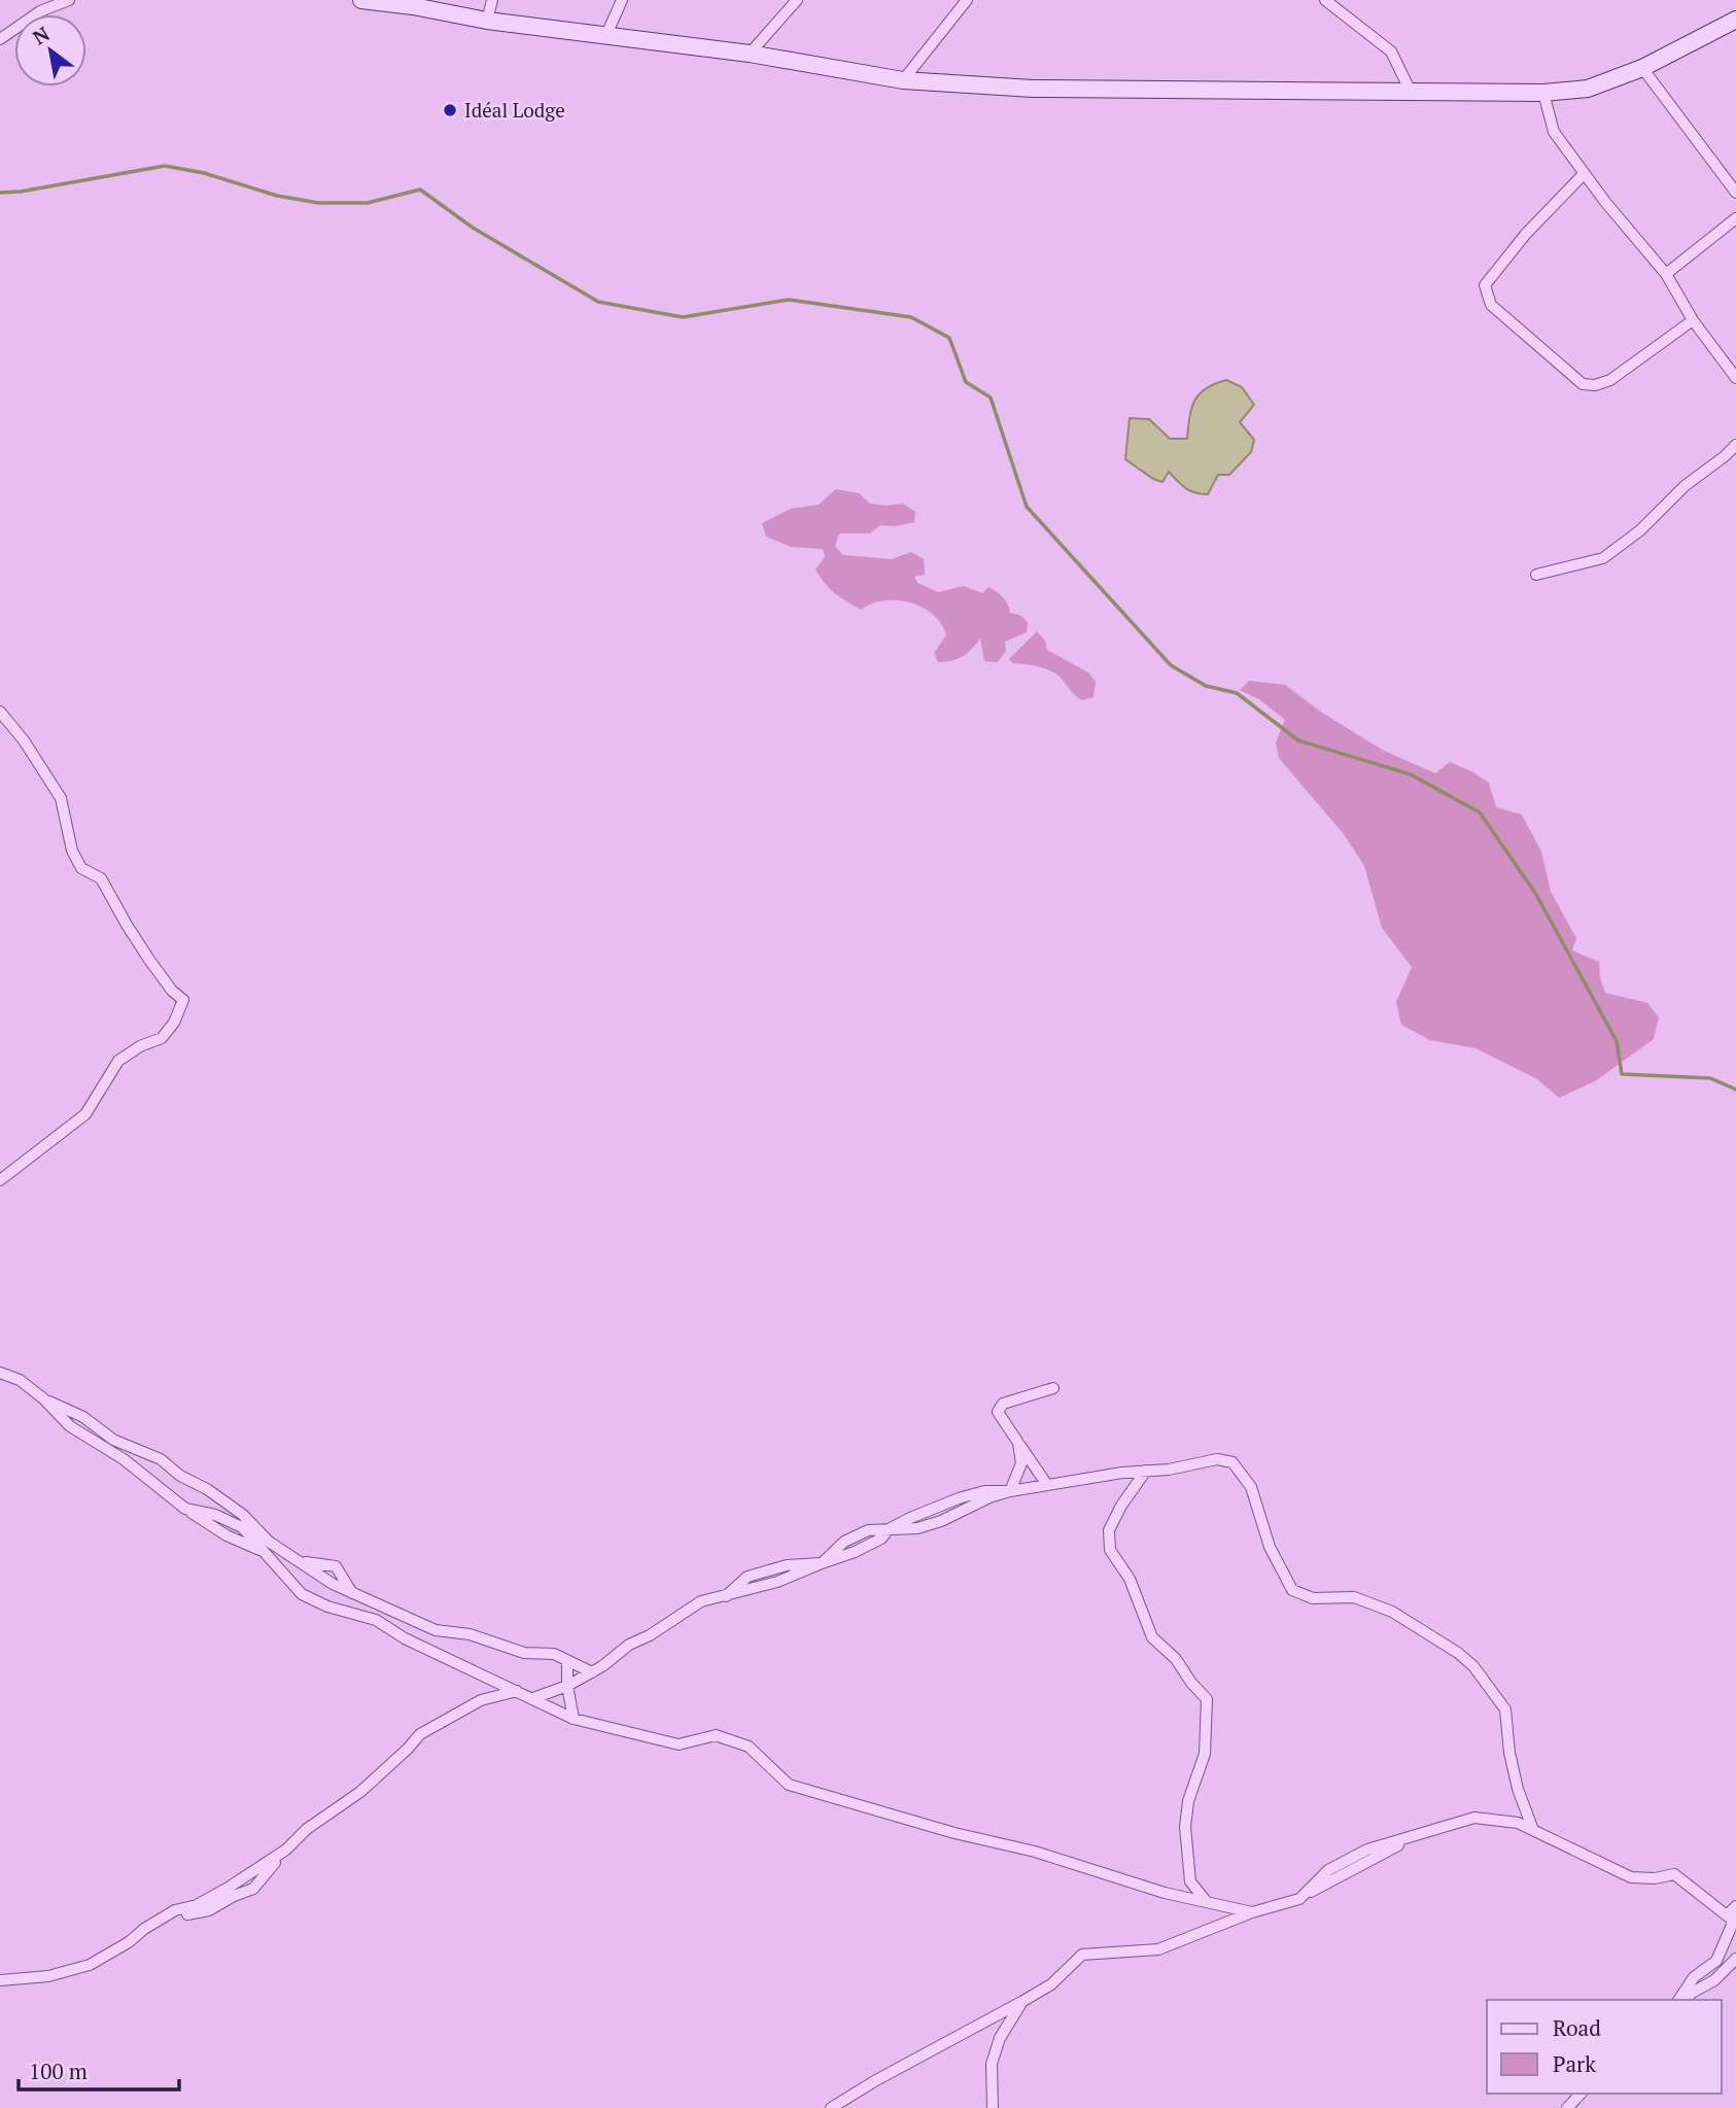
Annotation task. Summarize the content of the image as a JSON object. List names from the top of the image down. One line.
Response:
{"places":["Idéal Lodge"],"legend":["Road","Park"],"scale_bar":"100 m","north":"top left"}
